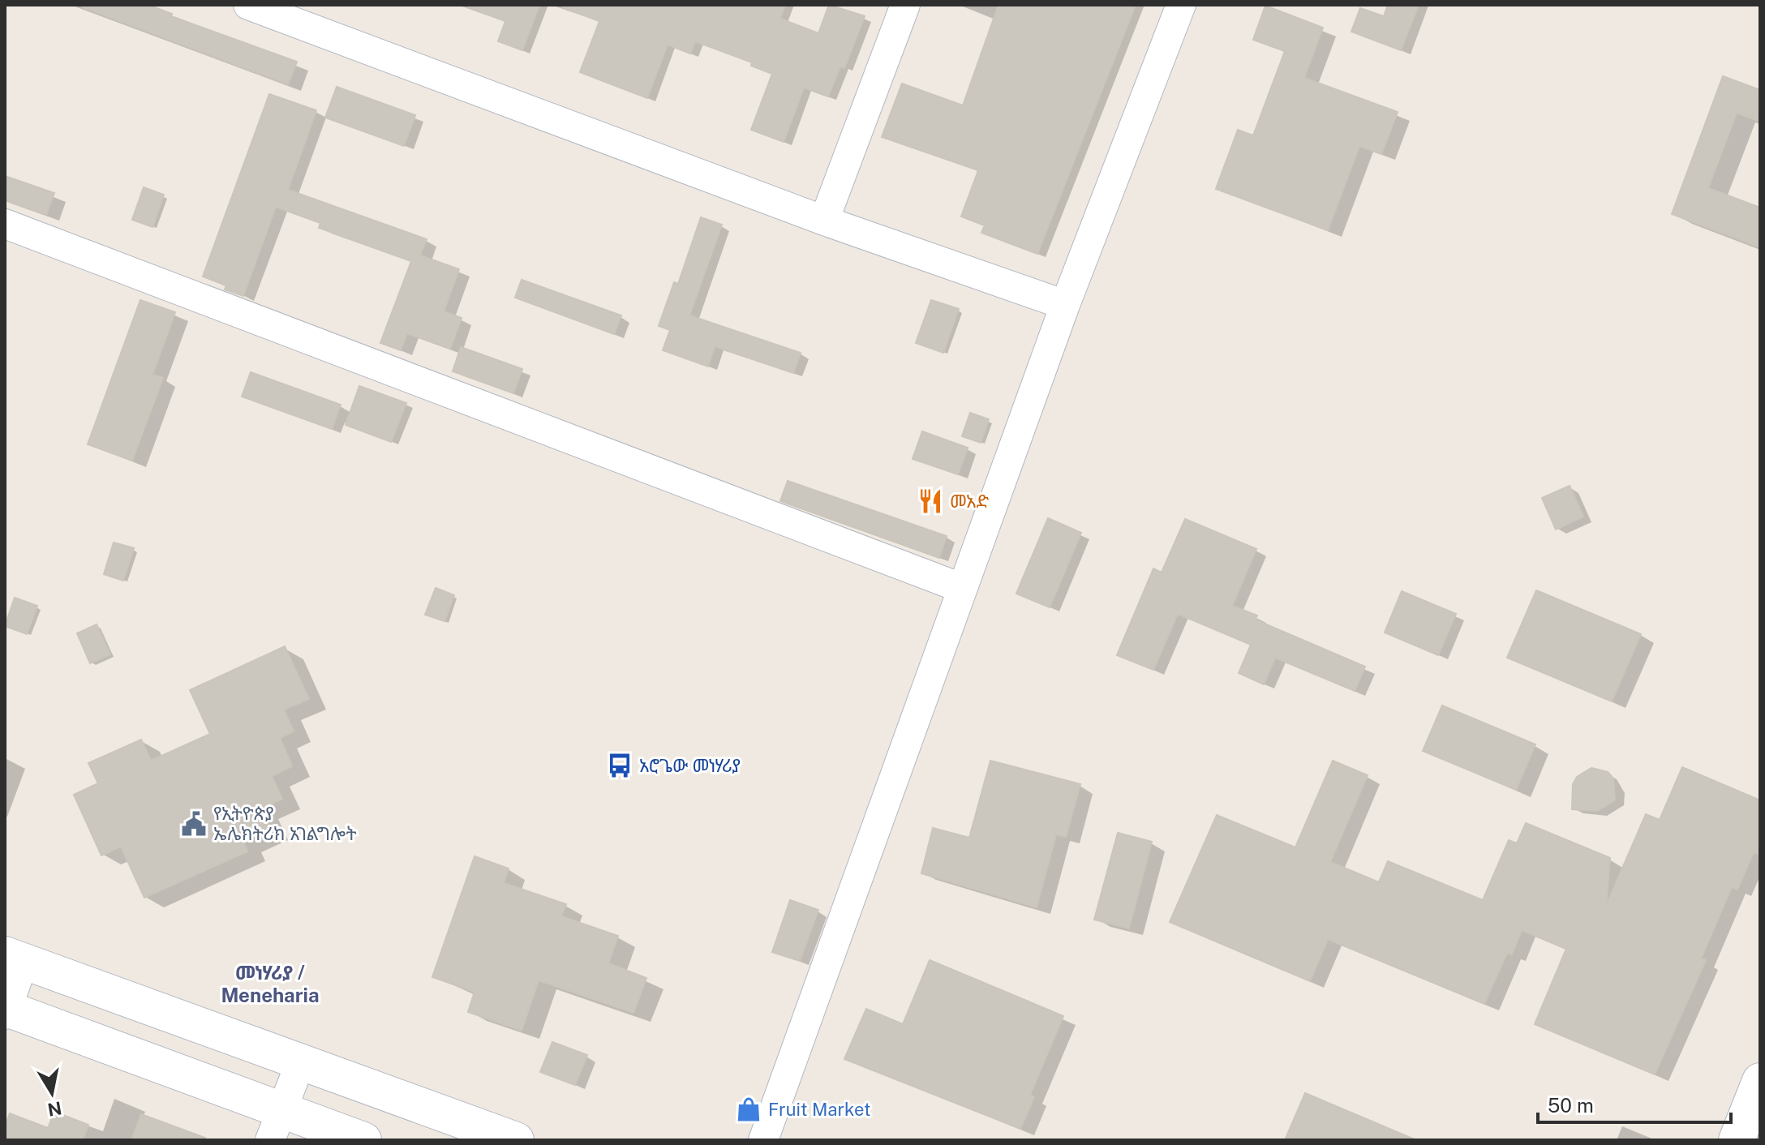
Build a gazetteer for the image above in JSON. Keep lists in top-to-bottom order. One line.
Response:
{"districts":["መነሃሪያ / Meneharia"],"places":{"restaurant":["መአድ"],"bus stop":["አሮጌው መነሃሪያ"],"public building":["የኢትዮጵያ ኤሌክትሪክ አገልግሎት"],"shop":["Fruit Market"]},"scale_bar":"50 m","north":"bottom"}
